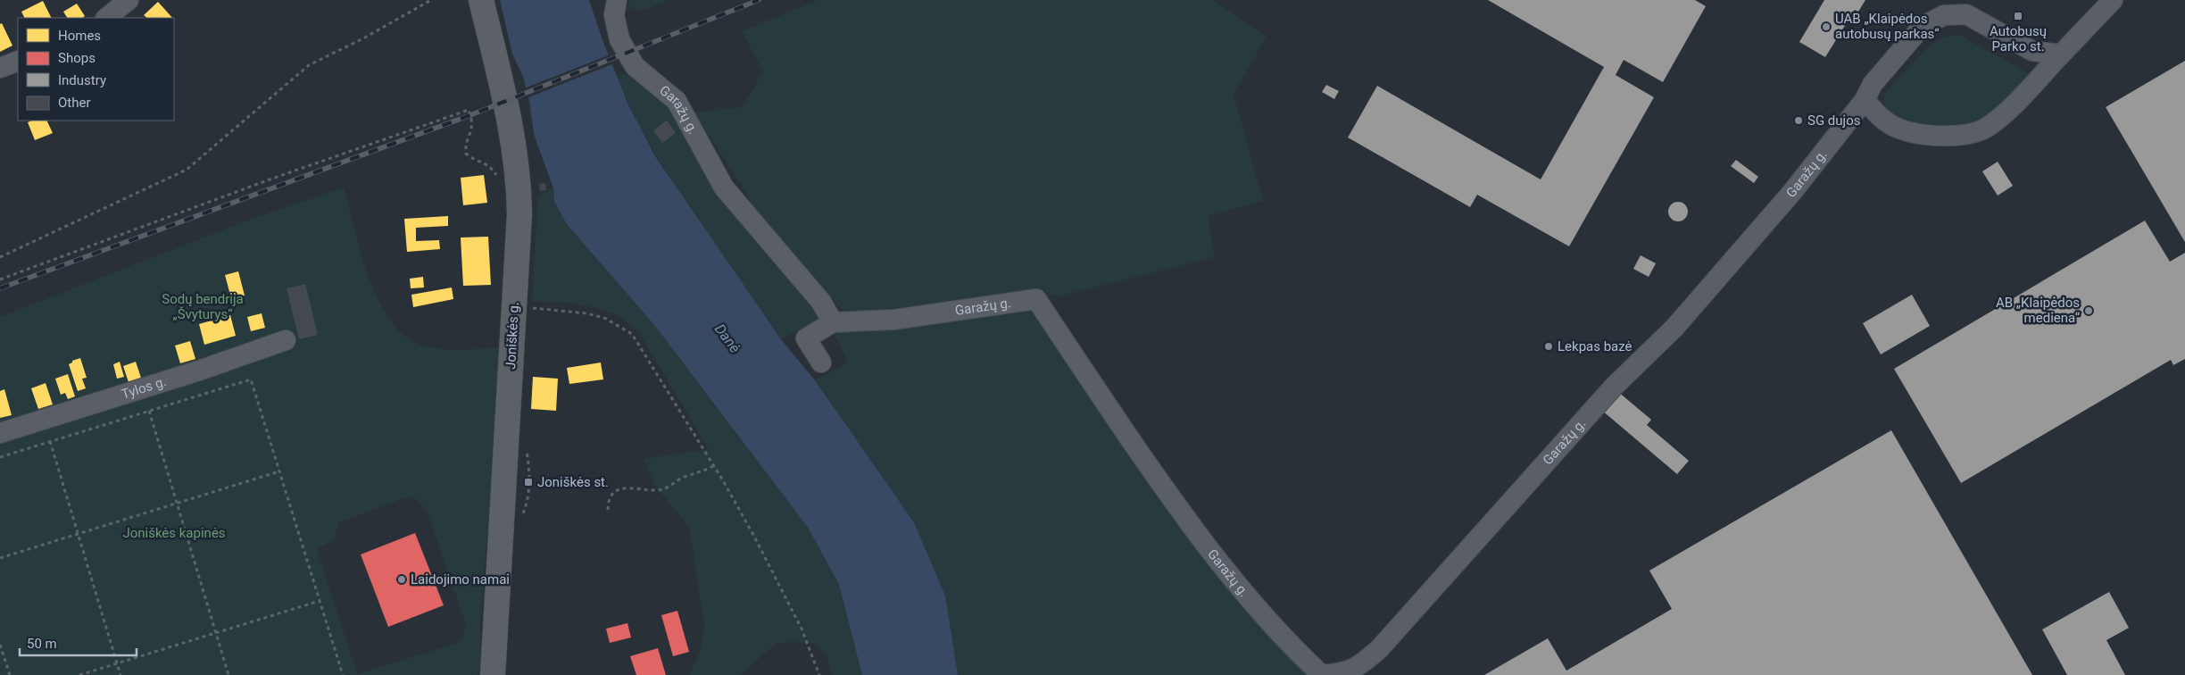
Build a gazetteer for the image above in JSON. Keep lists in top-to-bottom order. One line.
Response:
{"streets":{"main road":["Joniškės g."],"street":["Garažų g.","Tylos g."]},"water":["Danė"],"parks":["Sodų bendrija „Švyturys“","Joniškės kapinės"],"places":{"transit":["Autobusų Parko st.","Joniškės st."],"other":["UAB „Klaipėdos autobusų parkas“","SG dujos","AB „Klaipėdos mediena“","Lekpas bazė","Laidojimo namai"]},"legend":["Homes","Shops","Industry","Other"],"scale_bar":"50 m"}
